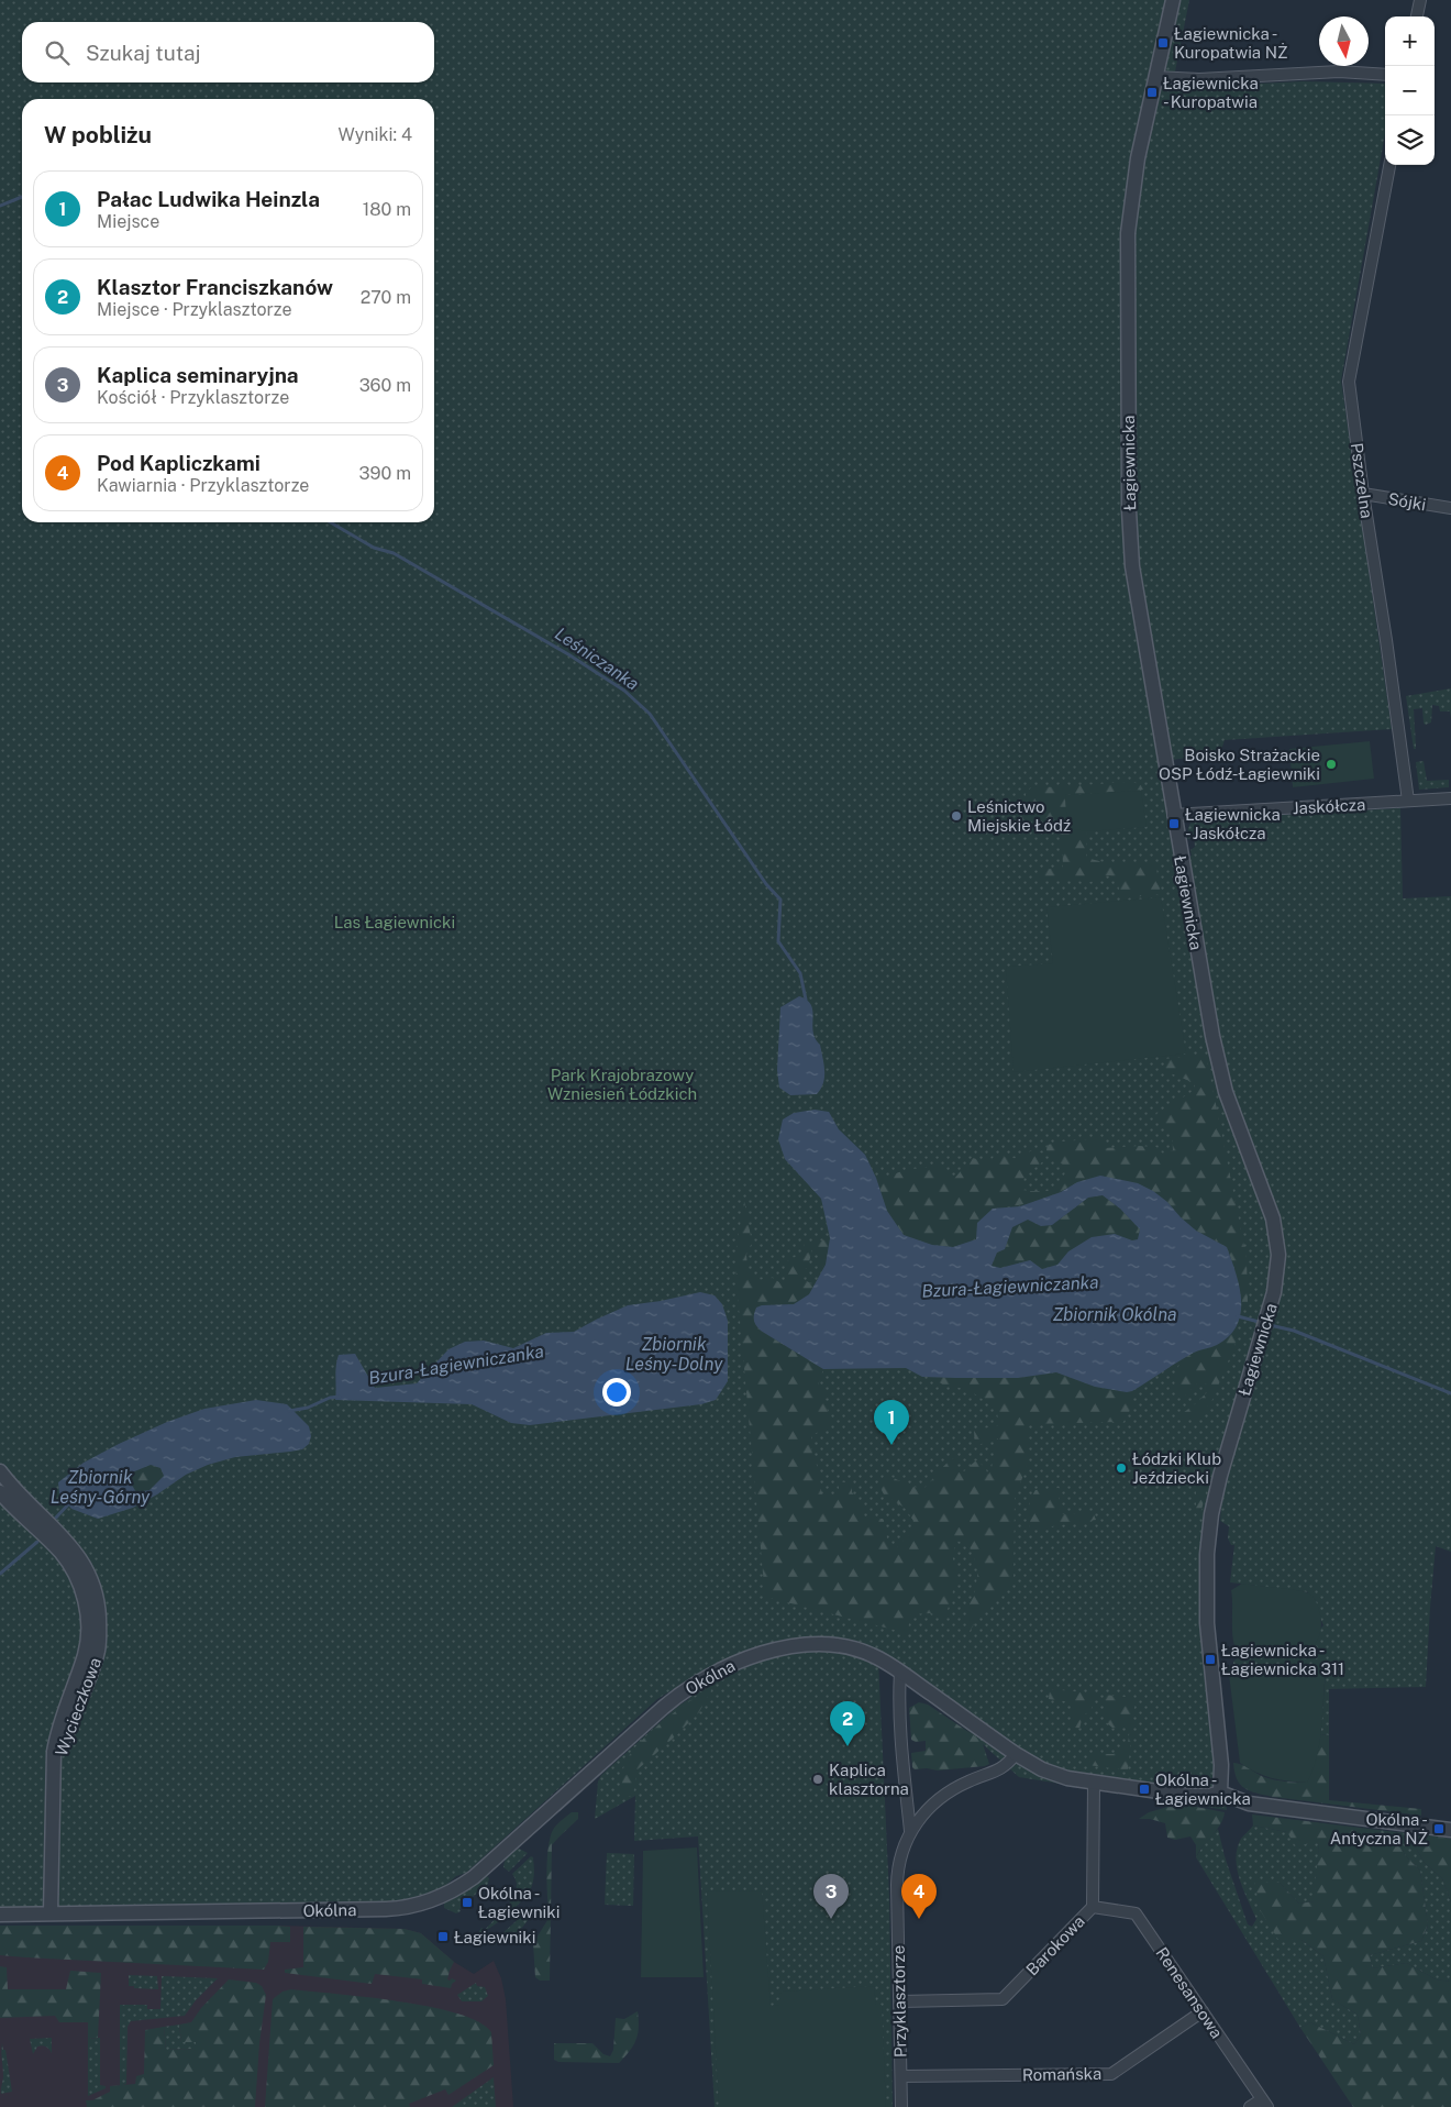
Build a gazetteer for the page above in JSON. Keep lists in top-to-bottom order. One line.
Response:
{"streets":{"street":["Łagiewnicka","Pszczelna","Sójki","Jaskółcza","Okólna","Wycieczkowa","Barokowa","Renesansowa","Przyklasztorze","Romańska"]},"crossings":[["Łagiewnicka","Jaskółcza"],["Łagiewnicka","Okólna"],["Pszczelna","Sójki"],["Pszczelna","Jaskółcza"],["Okólna","Wycieczkowa"],["Okólna","Barokowa"],["Okólna","Przyklasztorze"],["Barokowa","Renesansowa"],["Barokowa","Przyklasztorze"],["Renesansowa","Romańska"],["Przyklasztorze","Romańska"]],"water":["Leśniczanka","Bzura-Łagiewniczanka","Zbiornik Okólna","Zbiornik Leśny-Dolny","Zbiornik Leśny-Górny"],"parks":["Las Łagiewnicki","Park Krajobrazowy Wzniesień Łódzkich"],"places":{"transit":["Łagiewnicka - Kuropatwia NŻ","Łagiewnicka - Kuropatwia","Łagiewnicka - Jaskółcza","Łagiewnicka - Łagiewnicka 311","Okólna - Łagiewnicka","Okólna - Antyczna NŻ","Okólna - Łagiewniki","Łagiewniki"],"other":["Boisko Strażackie OSP Łódź-Łagiewniki","Leśnictwo Miejskie Łódź","Łódzki Klub Jeździecki","Kaplica klasztorna"]},"north":"bottom","page":{"map_buttons":["+","−"],"search":"Szukaj tutaj","heading":["W pobliżu","Wyniki: 4"],"list":[{"mark":"1","name":"Pałac Ludwika Heinzla","note":"Miejsce","value":"180 m"},{"mark":"2","name":"Klasztor Franciszkanów","note":"Miejsce · Przyklasztorze","value":"270 m"},{"mark":"3","name":"Kaplica seminaryjna","note":"Kościół · Przyklasztorze","value":"360 m"},{"mark":"4","name":"Pod Kapliczkami","note":"Kawiarnia · Przyklasztorze","value":"390 m"}],"pins":["1","2","3","4"]}}
